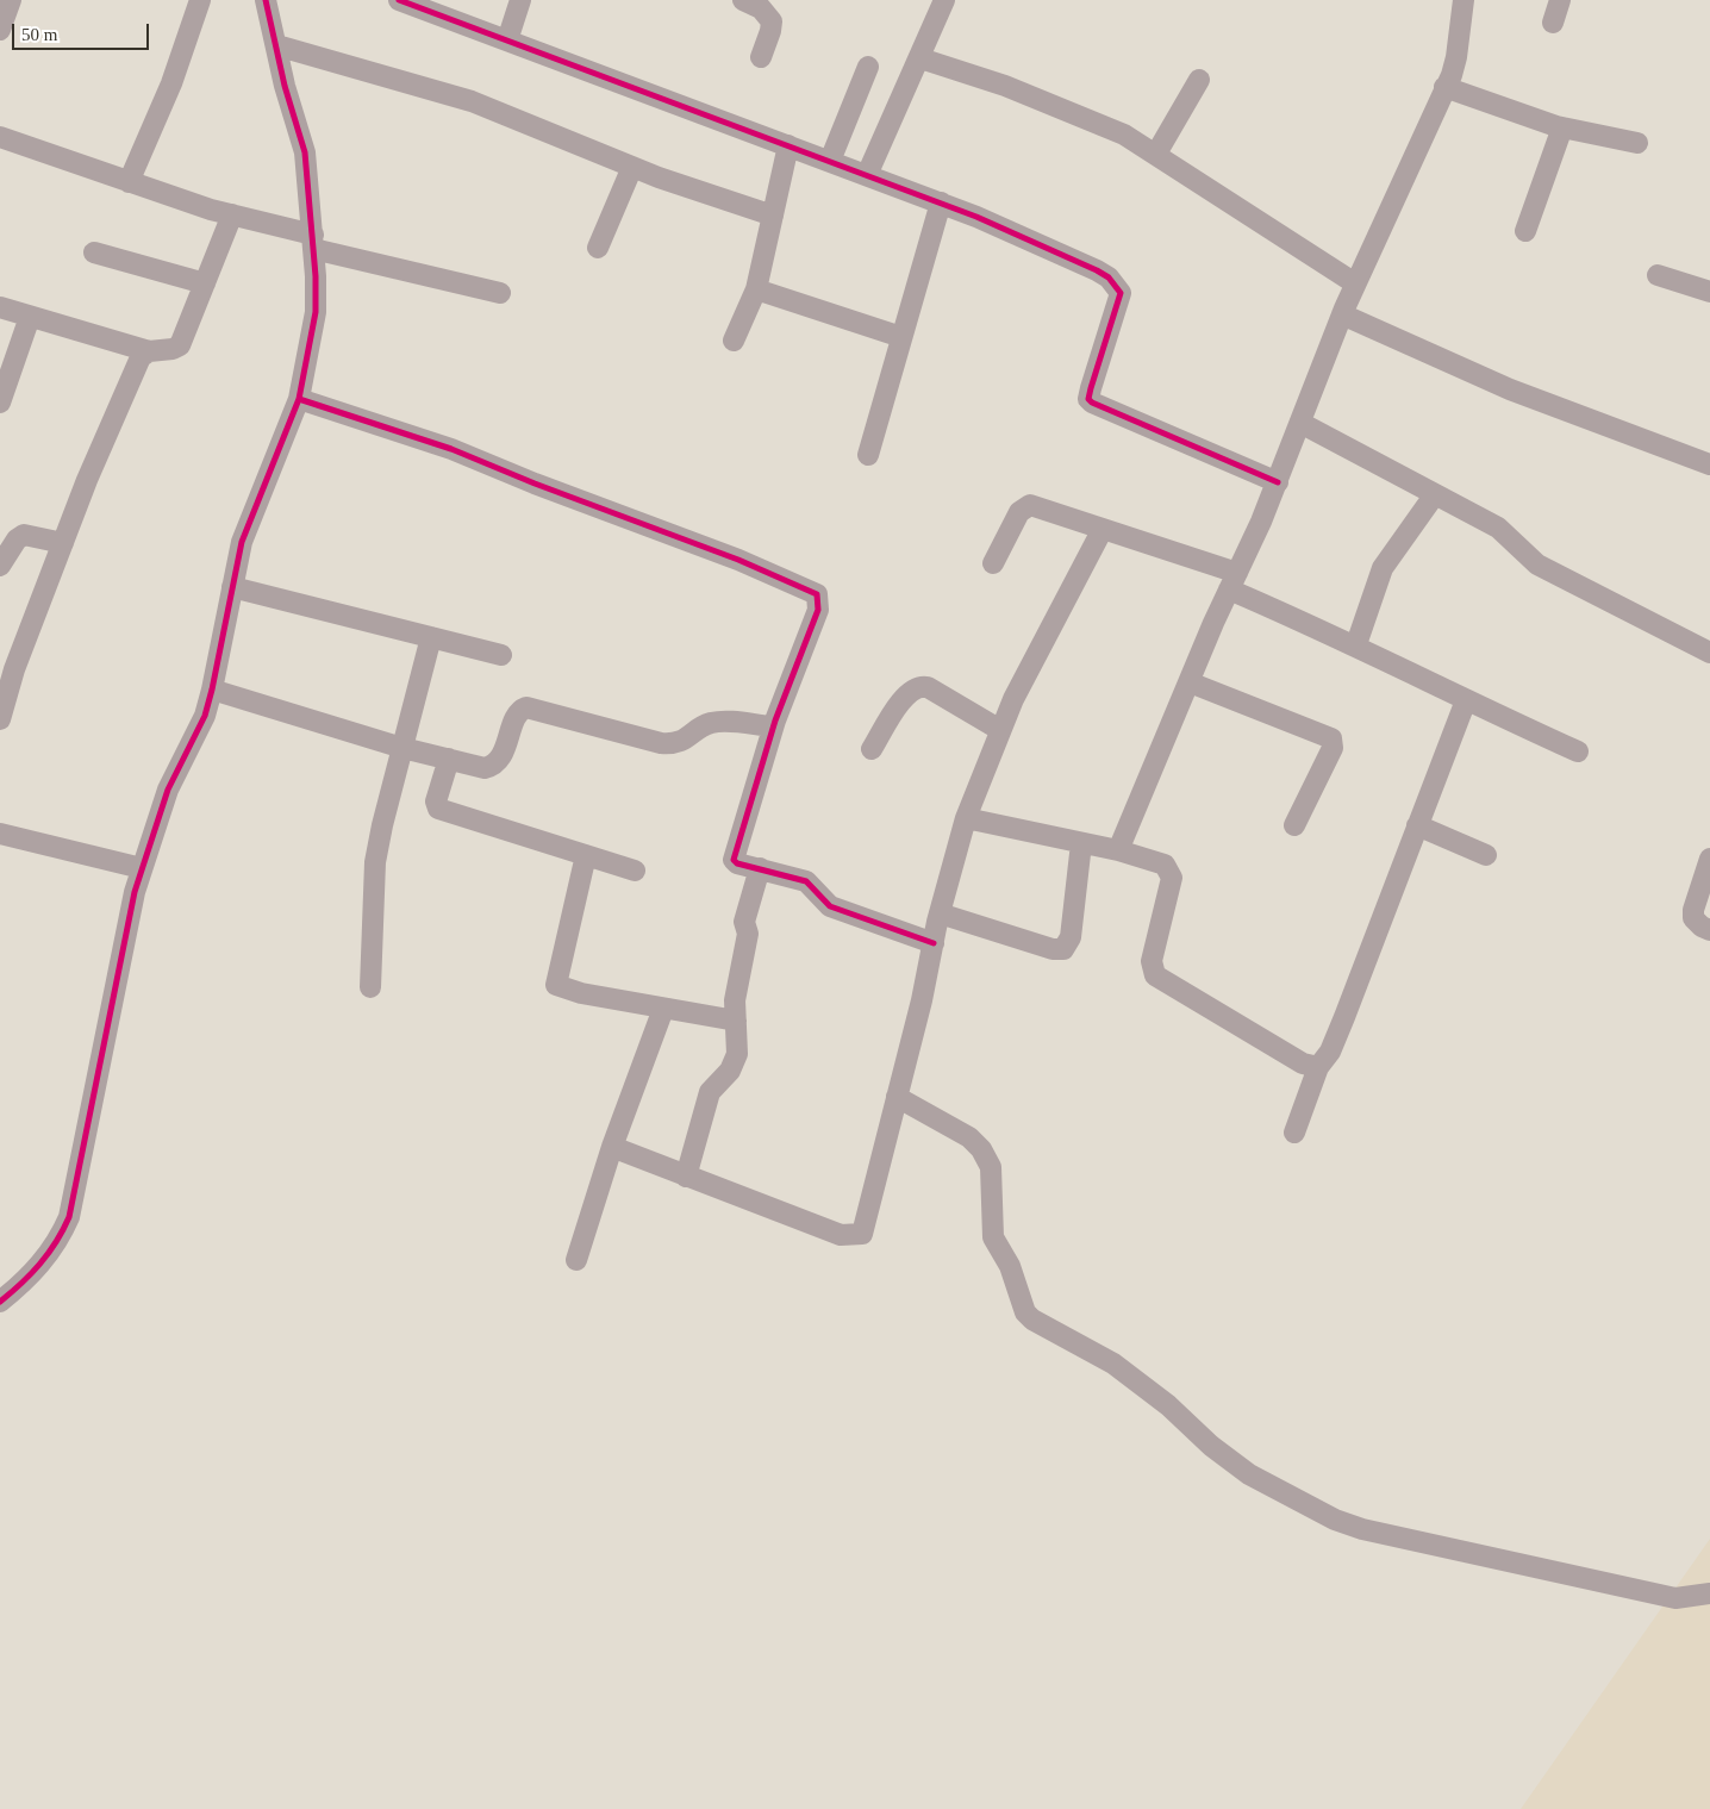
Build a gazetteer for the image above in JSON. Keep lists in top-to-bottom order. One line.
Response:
{"scale_bar":"50 m"}
